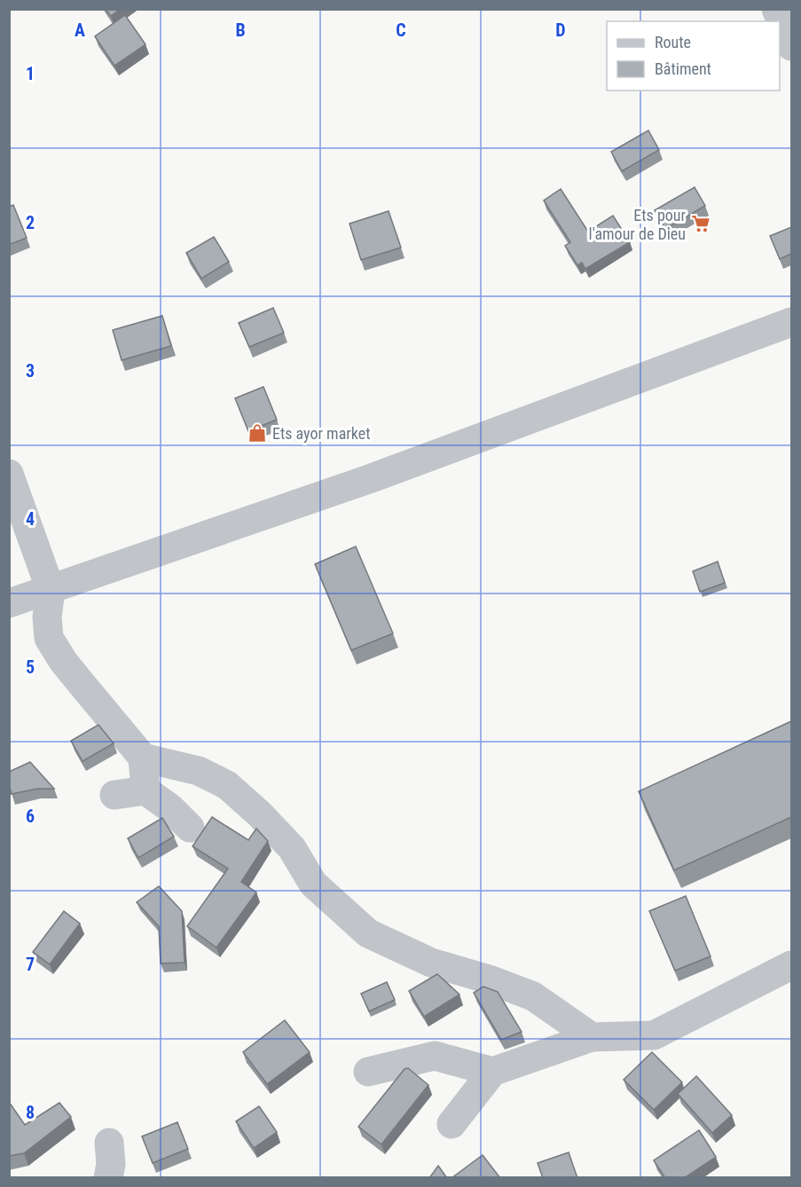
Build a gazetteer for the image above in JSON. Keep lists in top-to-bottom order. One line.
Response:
{"places":{"supermarket":["Ets pour l'amour de Dieu"],"shop":["Ets ayor market"]},"legend":["Route","Bâtiment"],"grid":{"columns":["A","B","C","D"],"rows":["1","2","3","4","5","6","7","8"]}}
